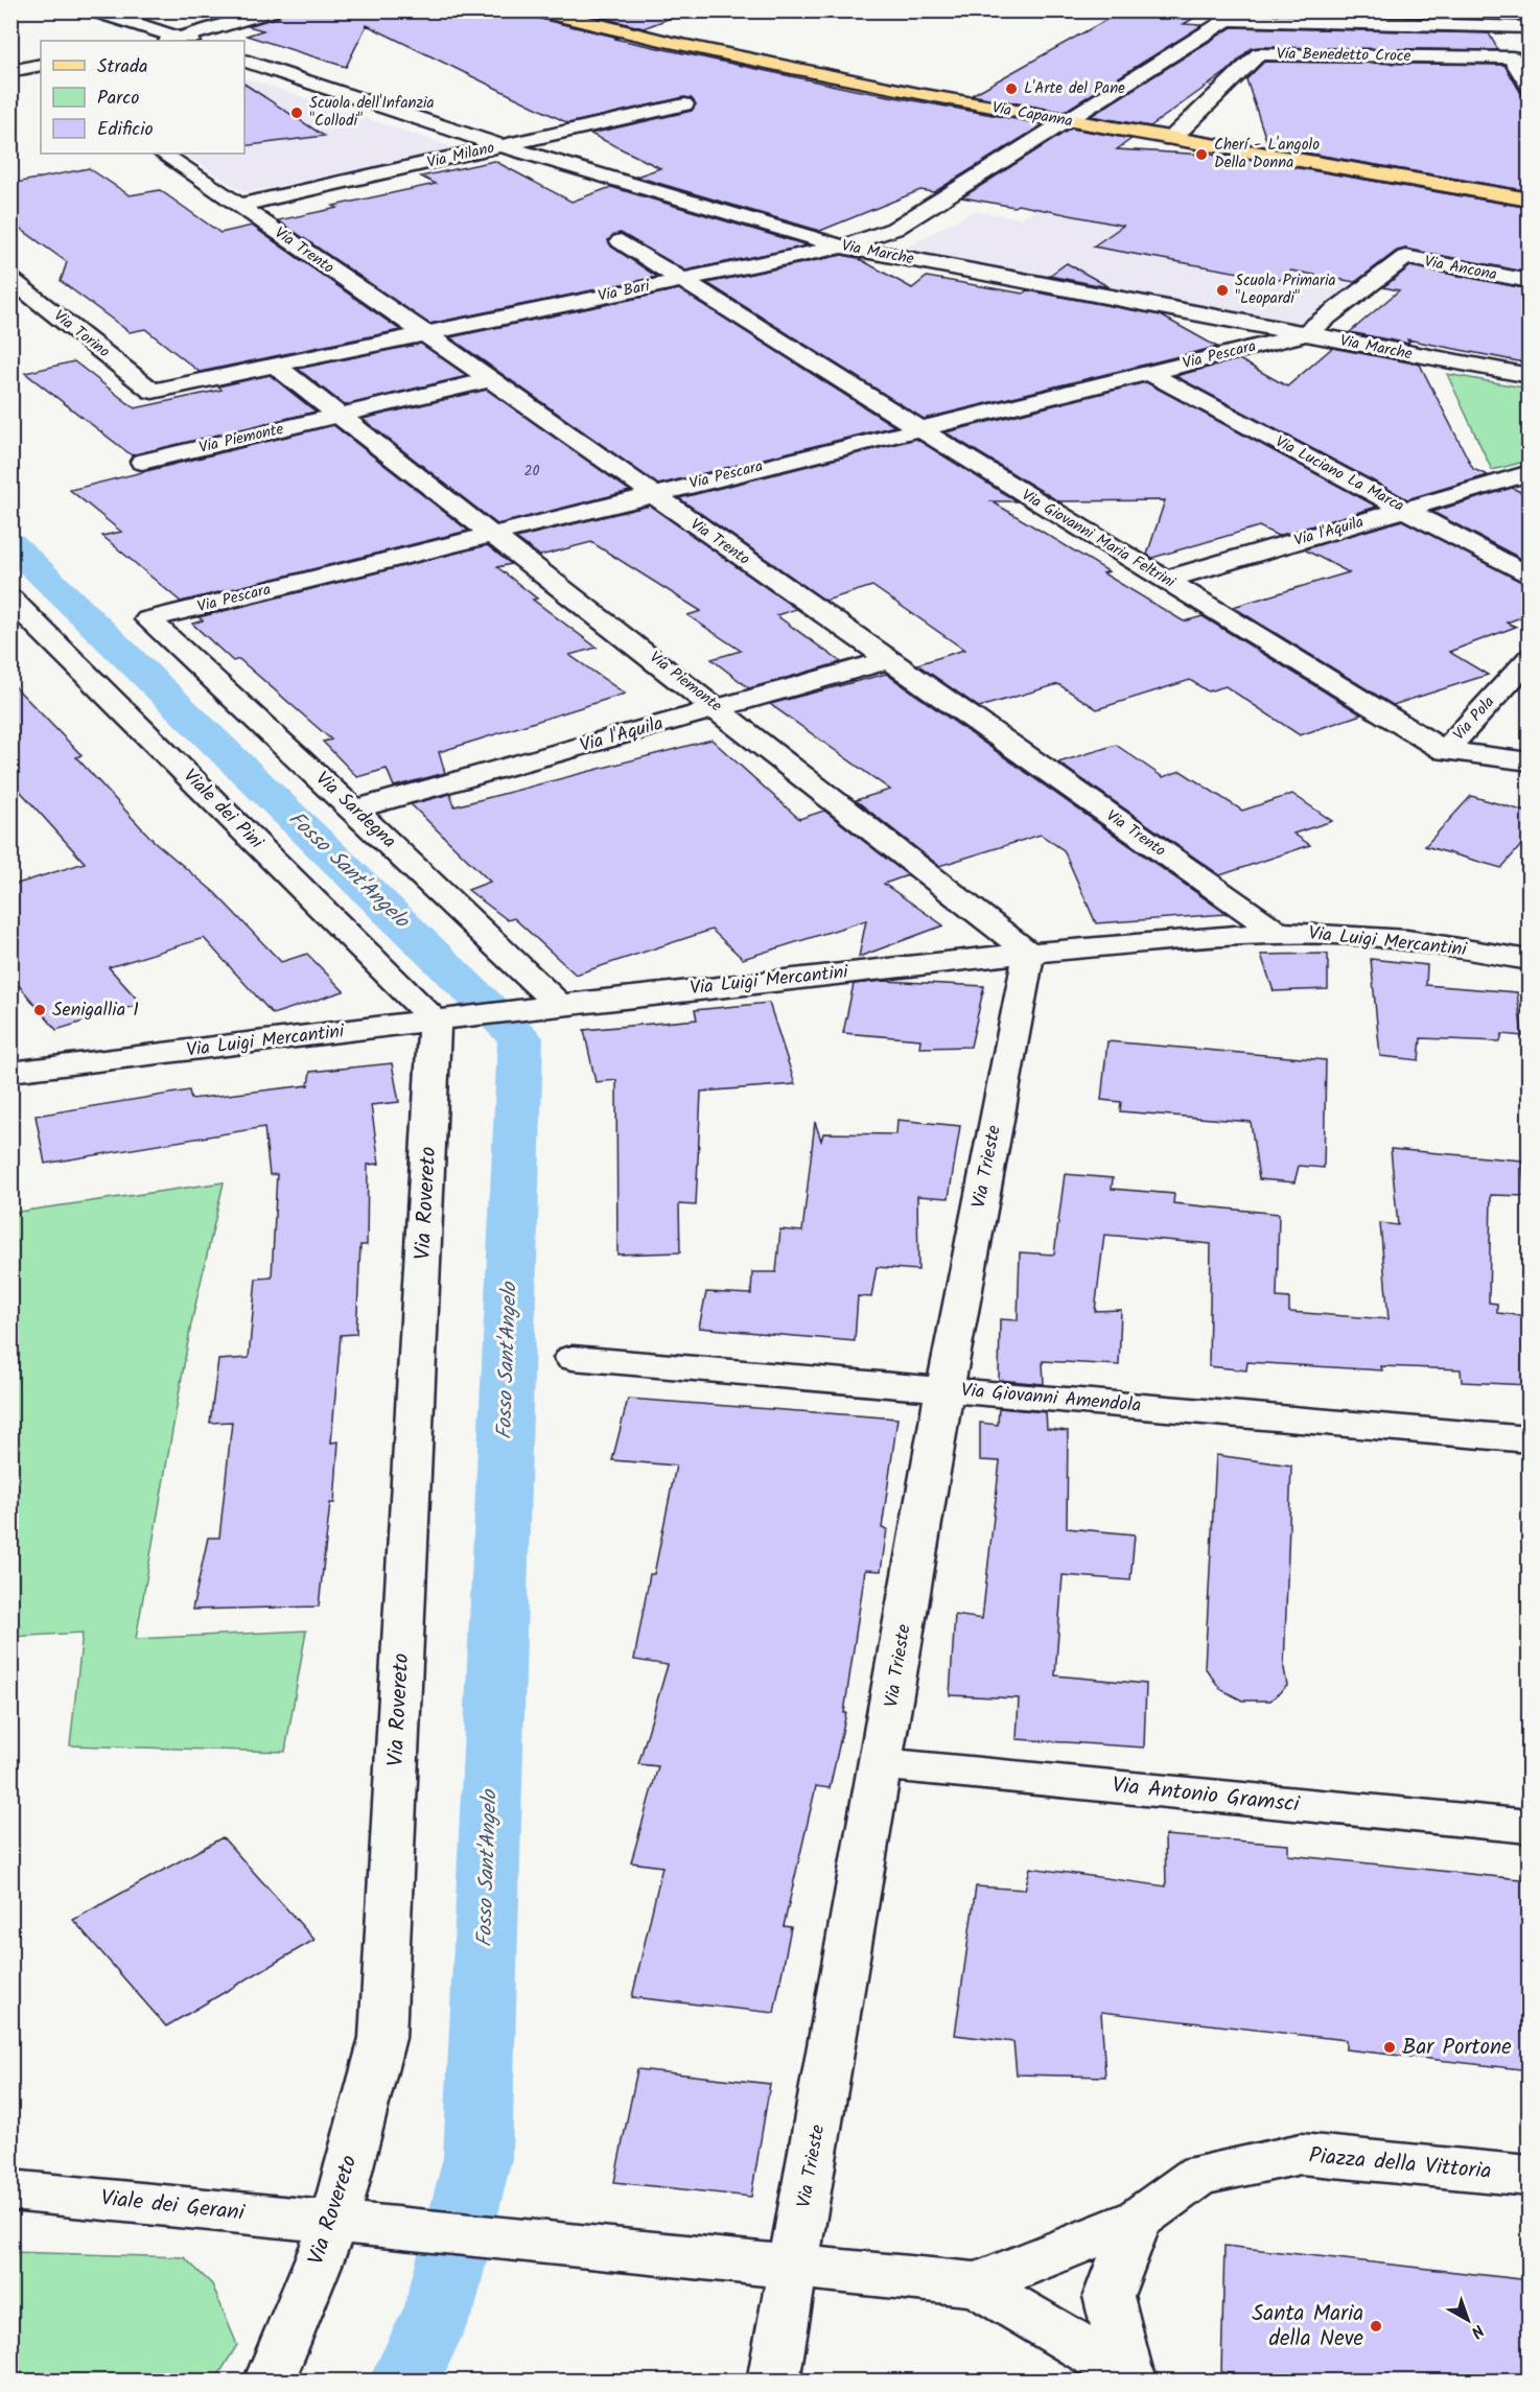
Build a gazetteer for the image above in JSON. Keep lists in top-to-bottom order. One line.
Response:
{"streets":{"main road":["Via Capanna"],"street":["Via Benedetto Croce","Via Milano","Via Trento","Via Marche","Via Ancona","Via Bari","Via Torino","Via Pescara","Via Piemonte","Via Luciano La Marca","Via l'Aquila","Via Giovanni Maria Feltrini","Via Pola","Viale dei Pini","Via Sardegna","Via Luigi Mercantini","Via Trieste","Via Rovereto","Via Giovanni Amendola","Via Antonio Gramsci","Piazza della Vittoria","Viale dei Gerani"]},"crossings":[["Via Benedetto Croce","Via Capanna"],["Via Capanna","Via Bari"],["Via Milano","Via Trento"],["Via Milano","Via Marche"],["Via Trento","Via Bari"],["Via Trento","Via Pescara"],["Via Trento","Via l'Aquila"],["Via Trento","Via Luigi Mercantini"],["Via Marche","Via Ancona"],["Via Marche","Via Bari"],["Via Marche","Via Pescara"],["Via Ancona","Via Pescara"],["Via Bari","Via Torino"],["Via Bari","Via Piemonte"],["Via Bari","Via Giovanni Maria Feltrini"],["Via Pescara","Via Piemonte"],["Via Pescara","Via Luciano La Marca"],["Via Pescara","Via Giovanni Maria Feltrini"],["Via Pescara","Via Sardegna"],["Via Piemonte","Via l'Aquila"],["Via Piemonte","Via Luigi Mercantini"],["Via Piemonte","Via Trieste"],["Via Luciano La Marca","Via l'Aquila"],["Via l'Aquila","Via Giovanni Maria Feltrini"],["Via l'Aquila","Via Sardegna"],["Via Giovanni Maria Feltrini","Via Pola"],["Viale dei Pini","Via Luigi Mercantini"],["Viale dei Pini","Via Rovereto"],["Via Sardegna","Via Luigi Mercantini"],["Via Luigi Mercantini","Via Trieste"],["Via Luigi Mercantini","Via Rovereto"],["Via Trieste","Via Giovanni Amendola"],["Via Trieste","Via Antonio Gramsci"],["Via Trieste","Piazza della Vittoria"],["Via Rovereto","Viale dei Gerani"],["Piazza della Vittoria","Viale dei Gerani"]],"water":["Fosso Sant'Angelo"],"places":["L'Arte del Pane","Scuola dell'Infanzia \"Collodi\"","Cherí - L'angolo Della Donna","Scuola Primaria \"Leopardi\"","Senigallia 1","Bar Portone","Santa Maria della Neve"],"house_numbers":["20"],"legend":["Strada","Parco","Edificio"],"north":"bottom right"}
